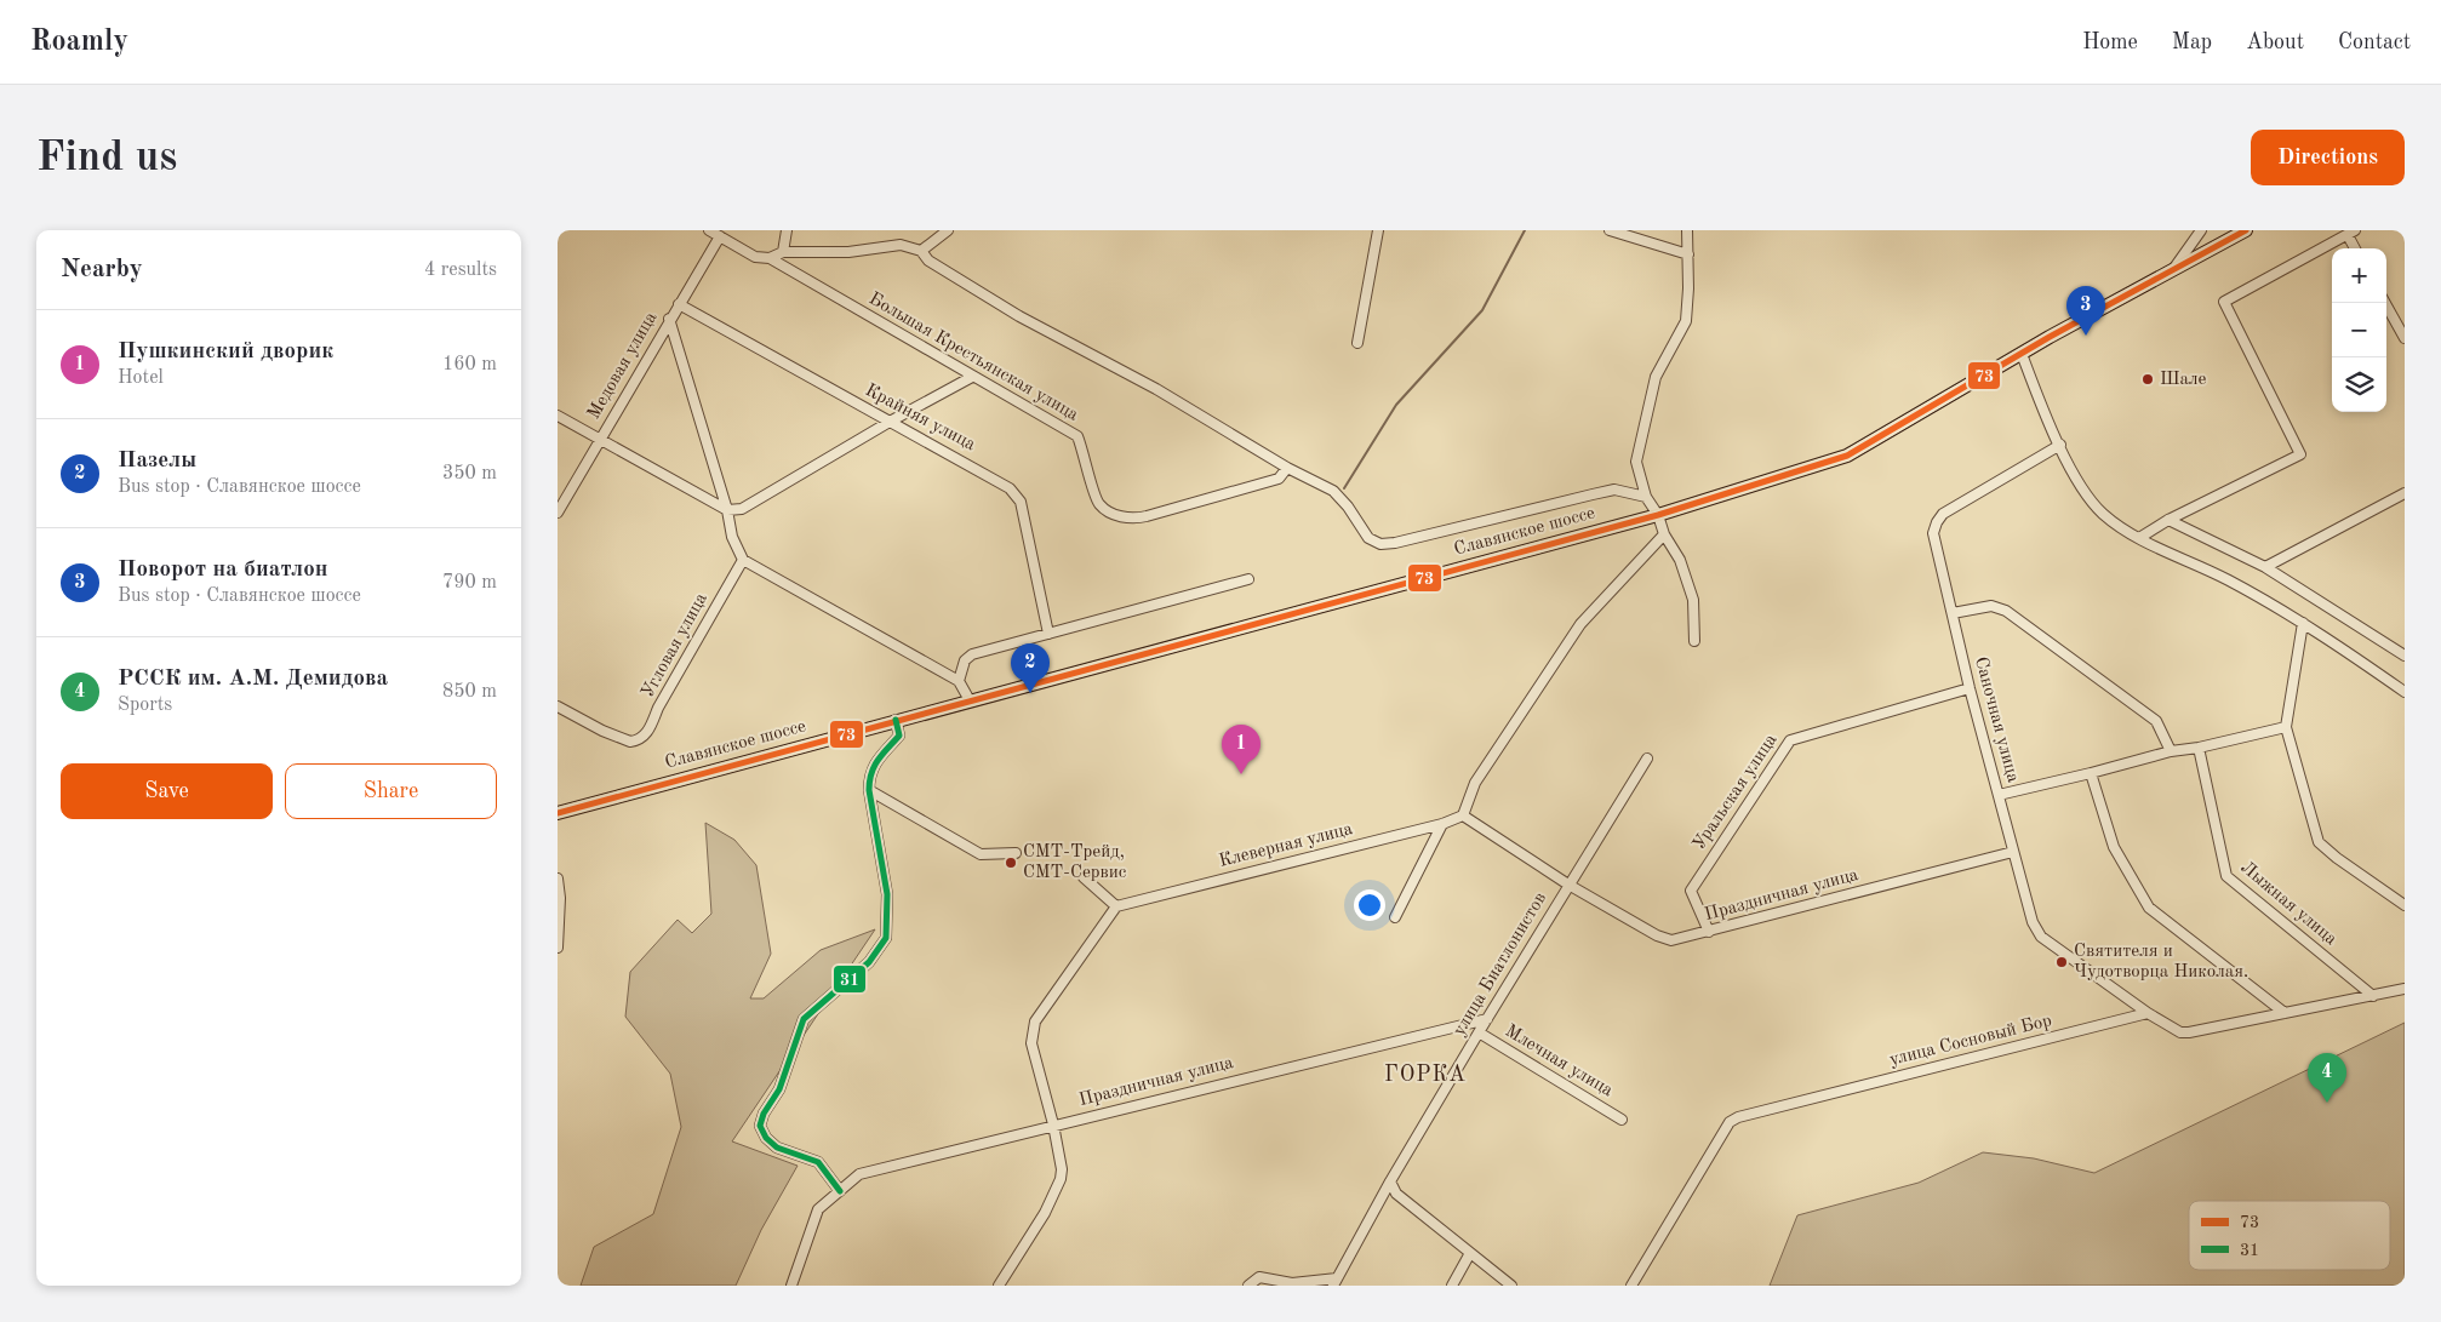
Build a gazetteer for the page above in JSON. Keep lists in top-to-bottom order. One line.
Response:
{"streets":{"main road":["Славянское шоссе"],"street":["Большая Крестьянская улица","Медовая улица","Крайняя улица","Угловая улица","Саночная улица","Уральская улица","Клеверная улица","Праздничная улица","Лыжная улица","улица Биатлонистов","улица Сосновый Бор","Млечная улица"]},"crossings":[["Большая Крестьянская улица","Медовая улица"],["Медовая улица","Крайняя улица"],["Саночная улица","Уральская улица"],["Саночная улица","Праздничная улица"],["Саночная улица","улица Сосновый Бор"],["Уральская улица","Праздничная улица"],["Клеверная улица","Праздничная улица"],["Праздничная улица","улица Биатлонистов"],["улица Биатлонистов","Млечная улица"]],"districts":["ГОРКА"],"places":["Шале","СМТ-Трейд, СМТ-Сервис","Святителя и Чудотворца Николая."],"lines":["transit line 73","transit line 31"],"legend":["73","31"],"page":{"header":"Roamly","nav":["Home","Map","About","Contact"],"buttons":["Directions",["Save","Share"]],"title":"Find us","heading":["Nearby","4 results"],"map_buttons":["+","−"],"pins":["3","2","1","4"],"list":[{"mark":"1","name":"Пушкинский дворик","note":"Hotel","value":"160 m"},{"mark":"2","name":"Пазелы","note":"Bus stop · Славянское шоссе","value":"350 m"},{"mark":"3","name":"Поворот на биатлон","note":"Bus stop · Славянское шоссе","value":"790 m"},{"mark":"4","name":"РССК им. А.М. Демидова","note":"Sports","value":"850 m"}]}}
